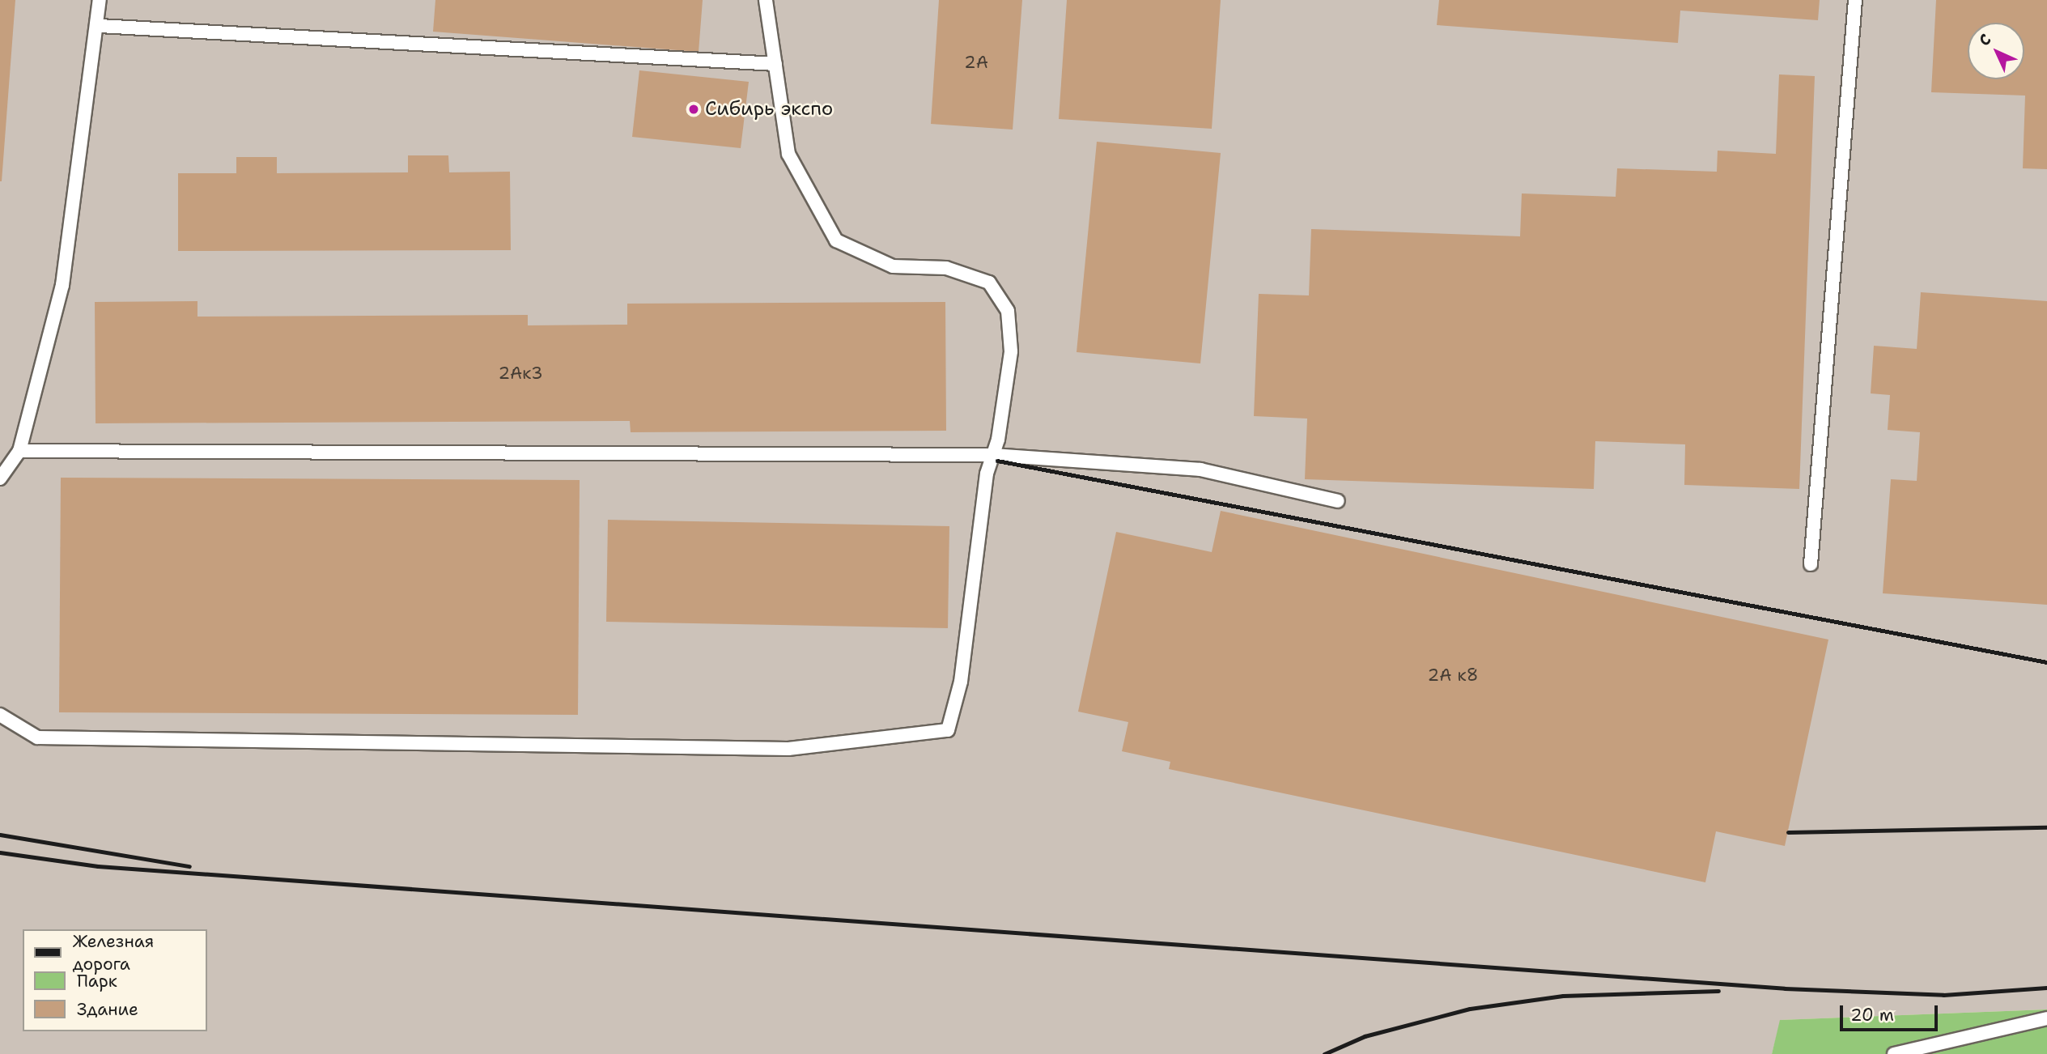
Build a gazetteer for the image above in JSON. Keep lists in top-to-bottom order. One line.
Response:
{"places":["Сибирь экспо"],"house_numbers":["2А","2Ак3","2А к8"],"legend":["Железная дорога","Парк","Здание"],"scale_bar":"20 m","north":"top left"}
